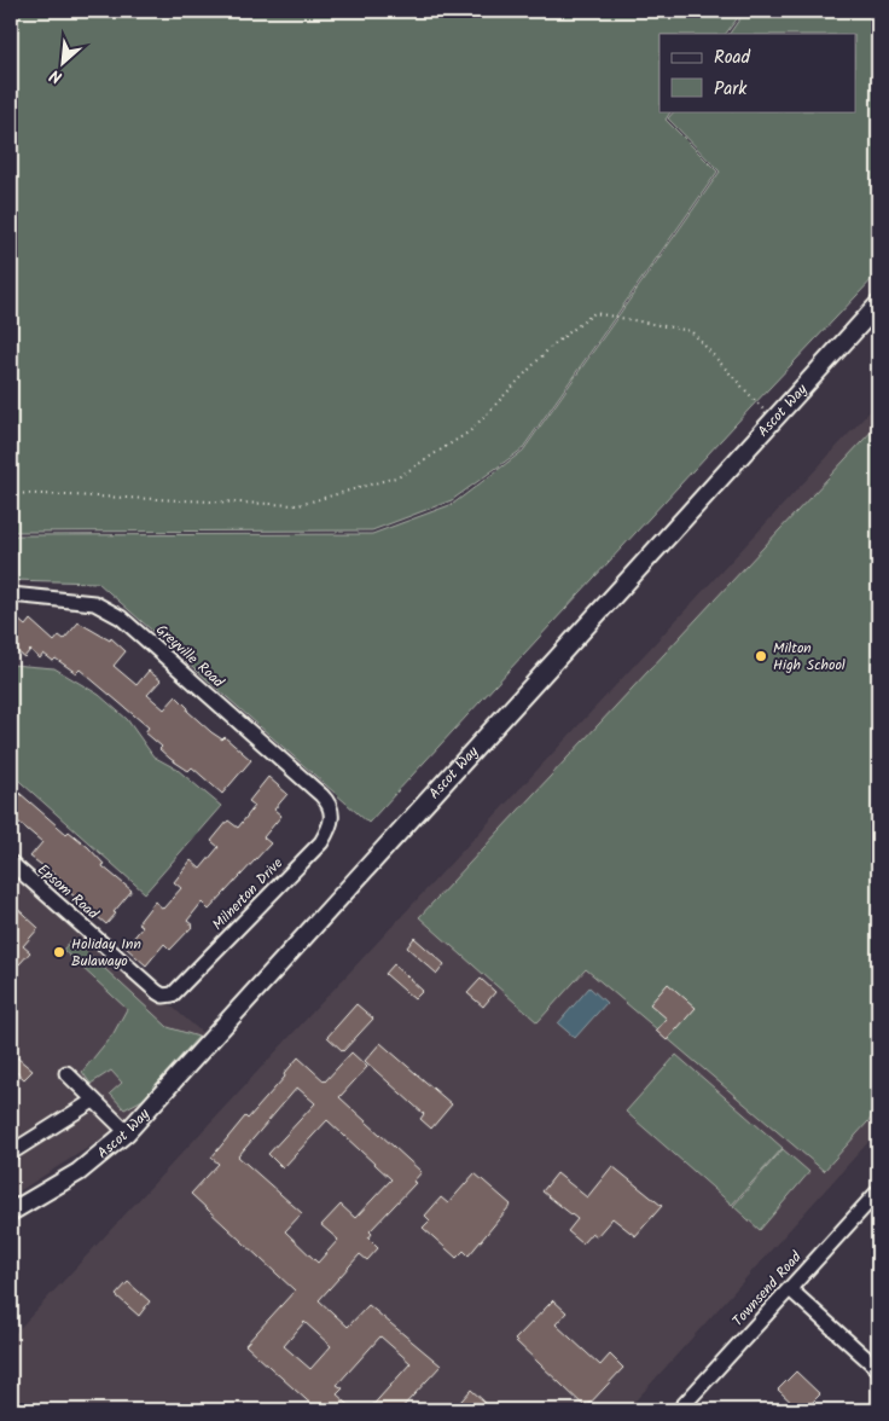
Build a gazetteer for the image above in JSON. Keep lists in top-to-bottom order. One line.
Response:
{"streets":{"main road":["Ascot Way"],"street":["Greyville Road","Epsom Road","Milnerton Drive","Townsend Road"]},"crossings":[["Greyville Road","Milnerton Drive"],["Epsom Road","Milnerton Drive"]],"places":["Milton High School","Holiday Inn Bulawayo"],"legend":["Road","Park"],"north":"bottom left"}
